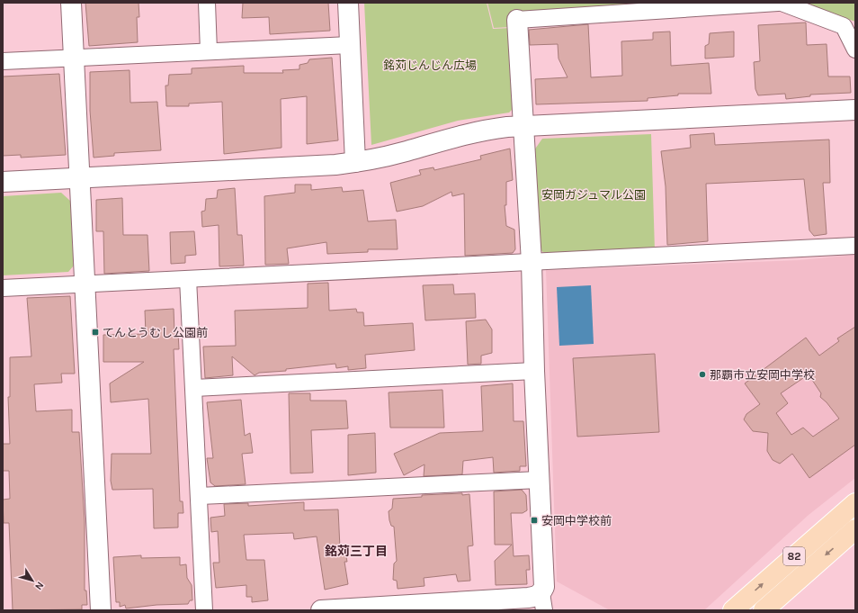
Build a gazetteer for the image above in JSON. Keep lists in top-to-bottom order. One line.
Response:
{"streets":{"main road":["82"]},"districts":["銘苅三丁目"],"parks":["銘苅じんじん広場","安岡ガジュマル公園"],"places":{"transit":["てんとうむし公園前","安岡中学校前"],"other":["那覇市立安岡中学校"]},"north":"bottom right"}
